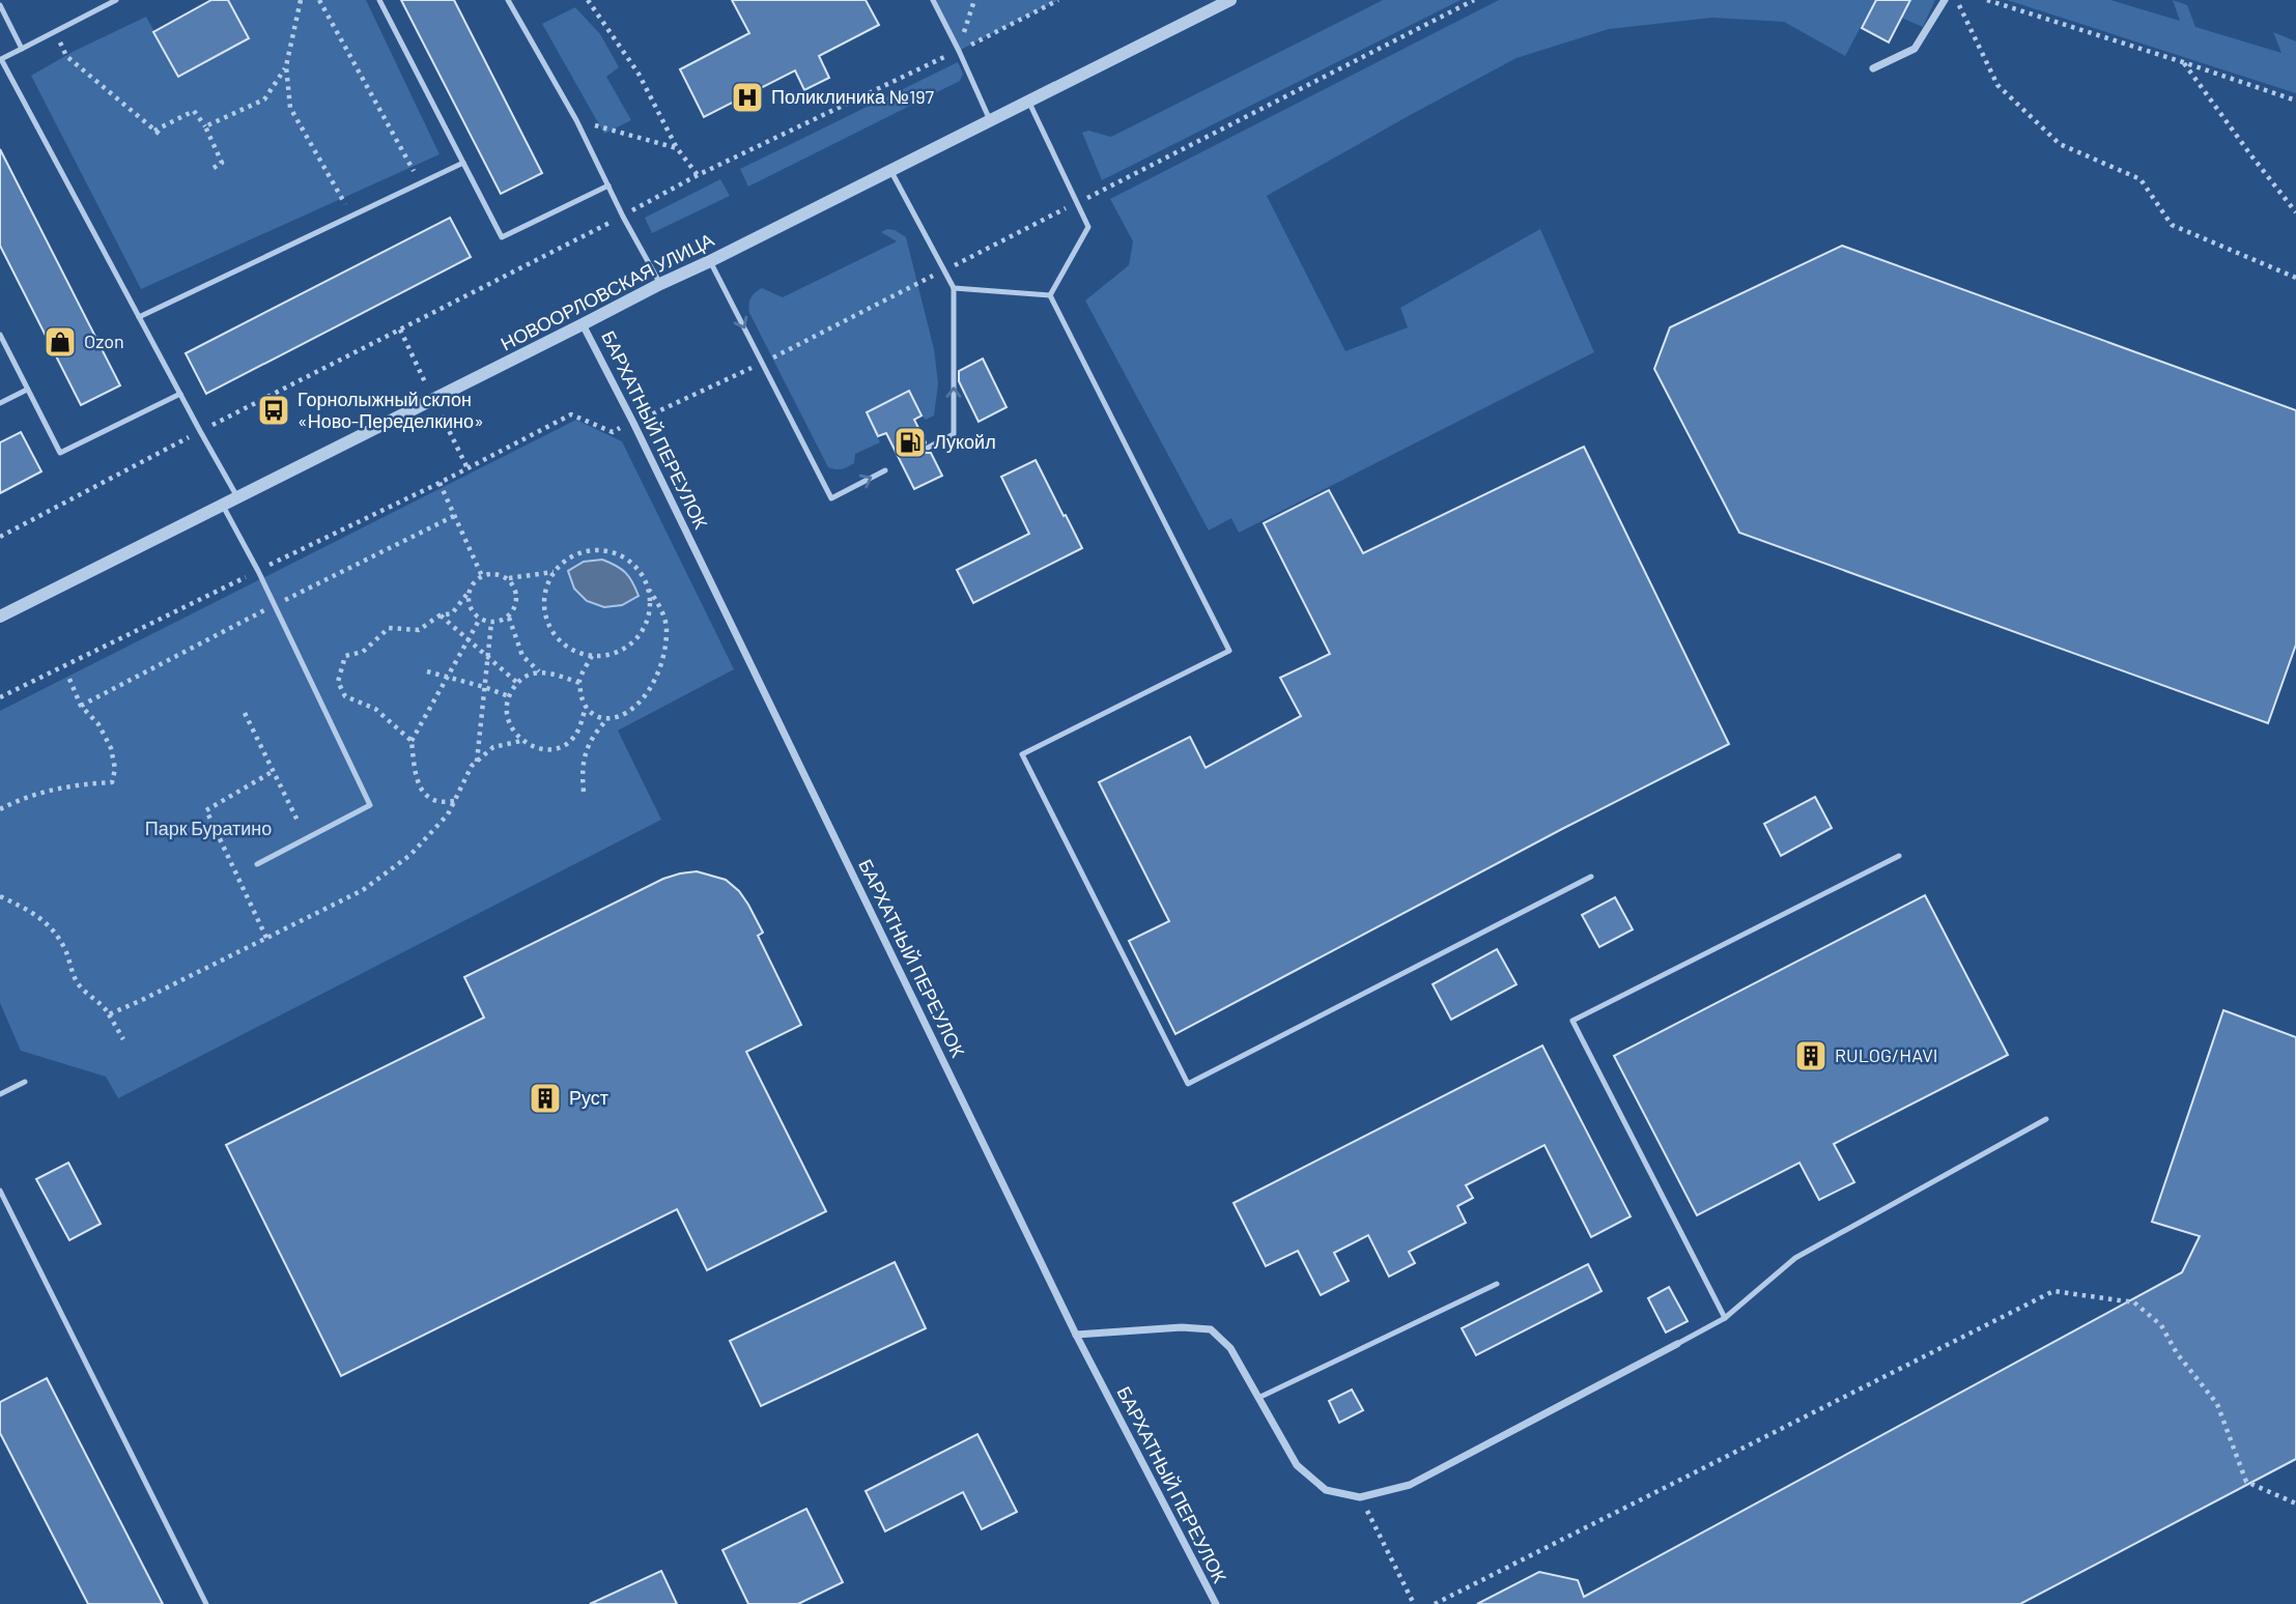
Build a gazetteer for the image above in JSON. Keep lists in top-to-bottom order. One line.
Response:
{"streets":{"street":["НОВООРЛОВСКАЯ УЛИЦА","БАРХАТНЫЙ ПЕРЕУЛОК"]},"crossings":[["НОВООРЛОВСКАЯ УЛИЦА","БАРХАТНЫЙ ПЕРЕУЛОК"]],"parks":["Парк Буратино"],"places":{"hospital":["Поликлиника №197"],"shop":["Ozon"],"bus stop":["Горнолыжный склон «Ново-Переделкино»"],"fuel station":["Лукойл"],"building":["RULOG/HAVI","Руст"]}}
